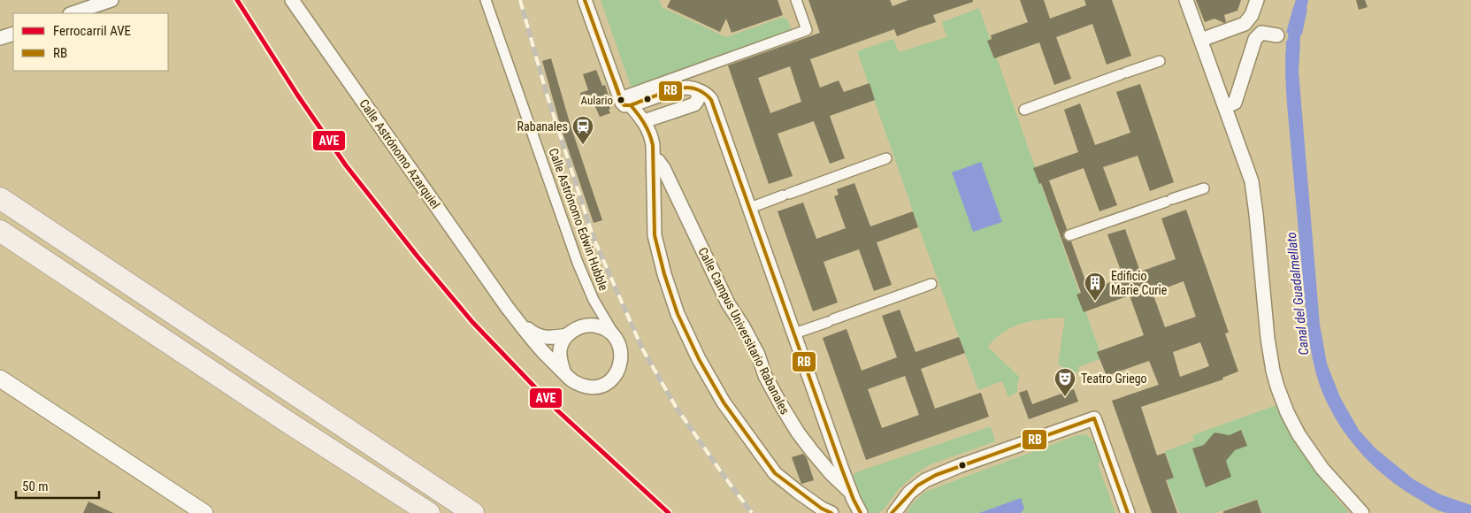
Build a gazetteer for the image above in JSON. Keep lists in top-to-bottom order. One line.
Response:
{"streets":{"street":["Calle Astrónomo Azarquiel","Calle Astrónomo Edwin Hubble","Calle Campus Universitario Rabanales"]},"water":["Canal del Guadalmellato"],"places":{"other":["Aulario"],"station":["Rabanales"],"building":["Edificio Marie Curie"],"theatre":["Teatro Griego"]},"lines":["rail line AVE","transit line RB"],"legend":["Ferrocarril AVE","RB"],"scale_bar":"50 m"}
